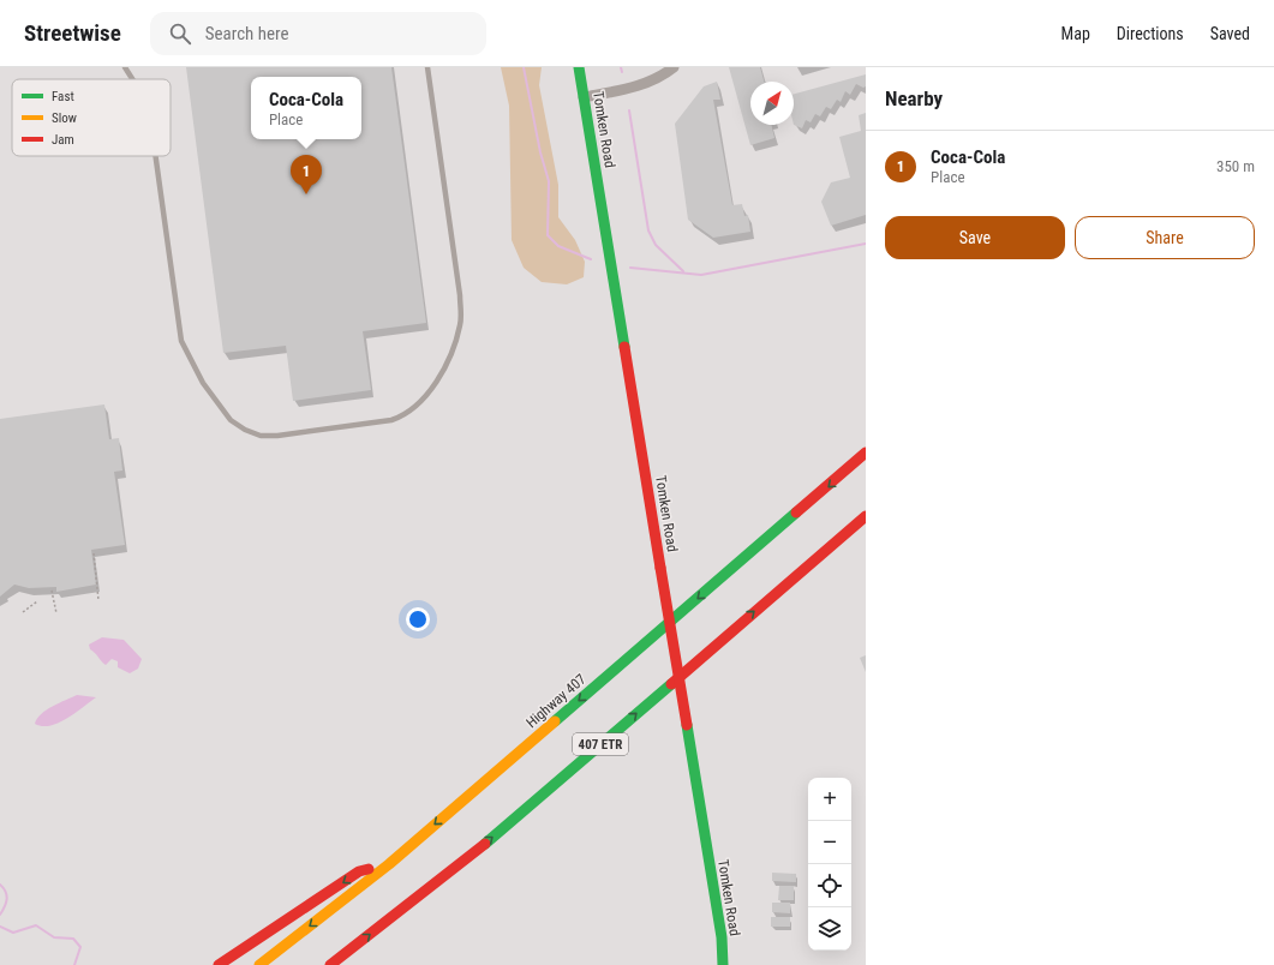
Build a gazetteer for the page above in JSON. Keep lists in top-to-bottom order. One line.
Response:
{"streets":{"main road":["Tomken Road","Highway 407","407 ETR"]},"legend":["Fast","Slow","Jam"],"north":"top right","page":{"header":"Streetwise","search":"Search here","nav":["Map","Directions","Saved"],"heading":"Nearby","popup":["Coca-Cola","Place"],"list":[{"mark":"1","name":"Coca-Cola","note":"Place","value":"350 m"}],"pins":"1","buttons":["Save","Share"],"map_buttons":["+","−"]}}
